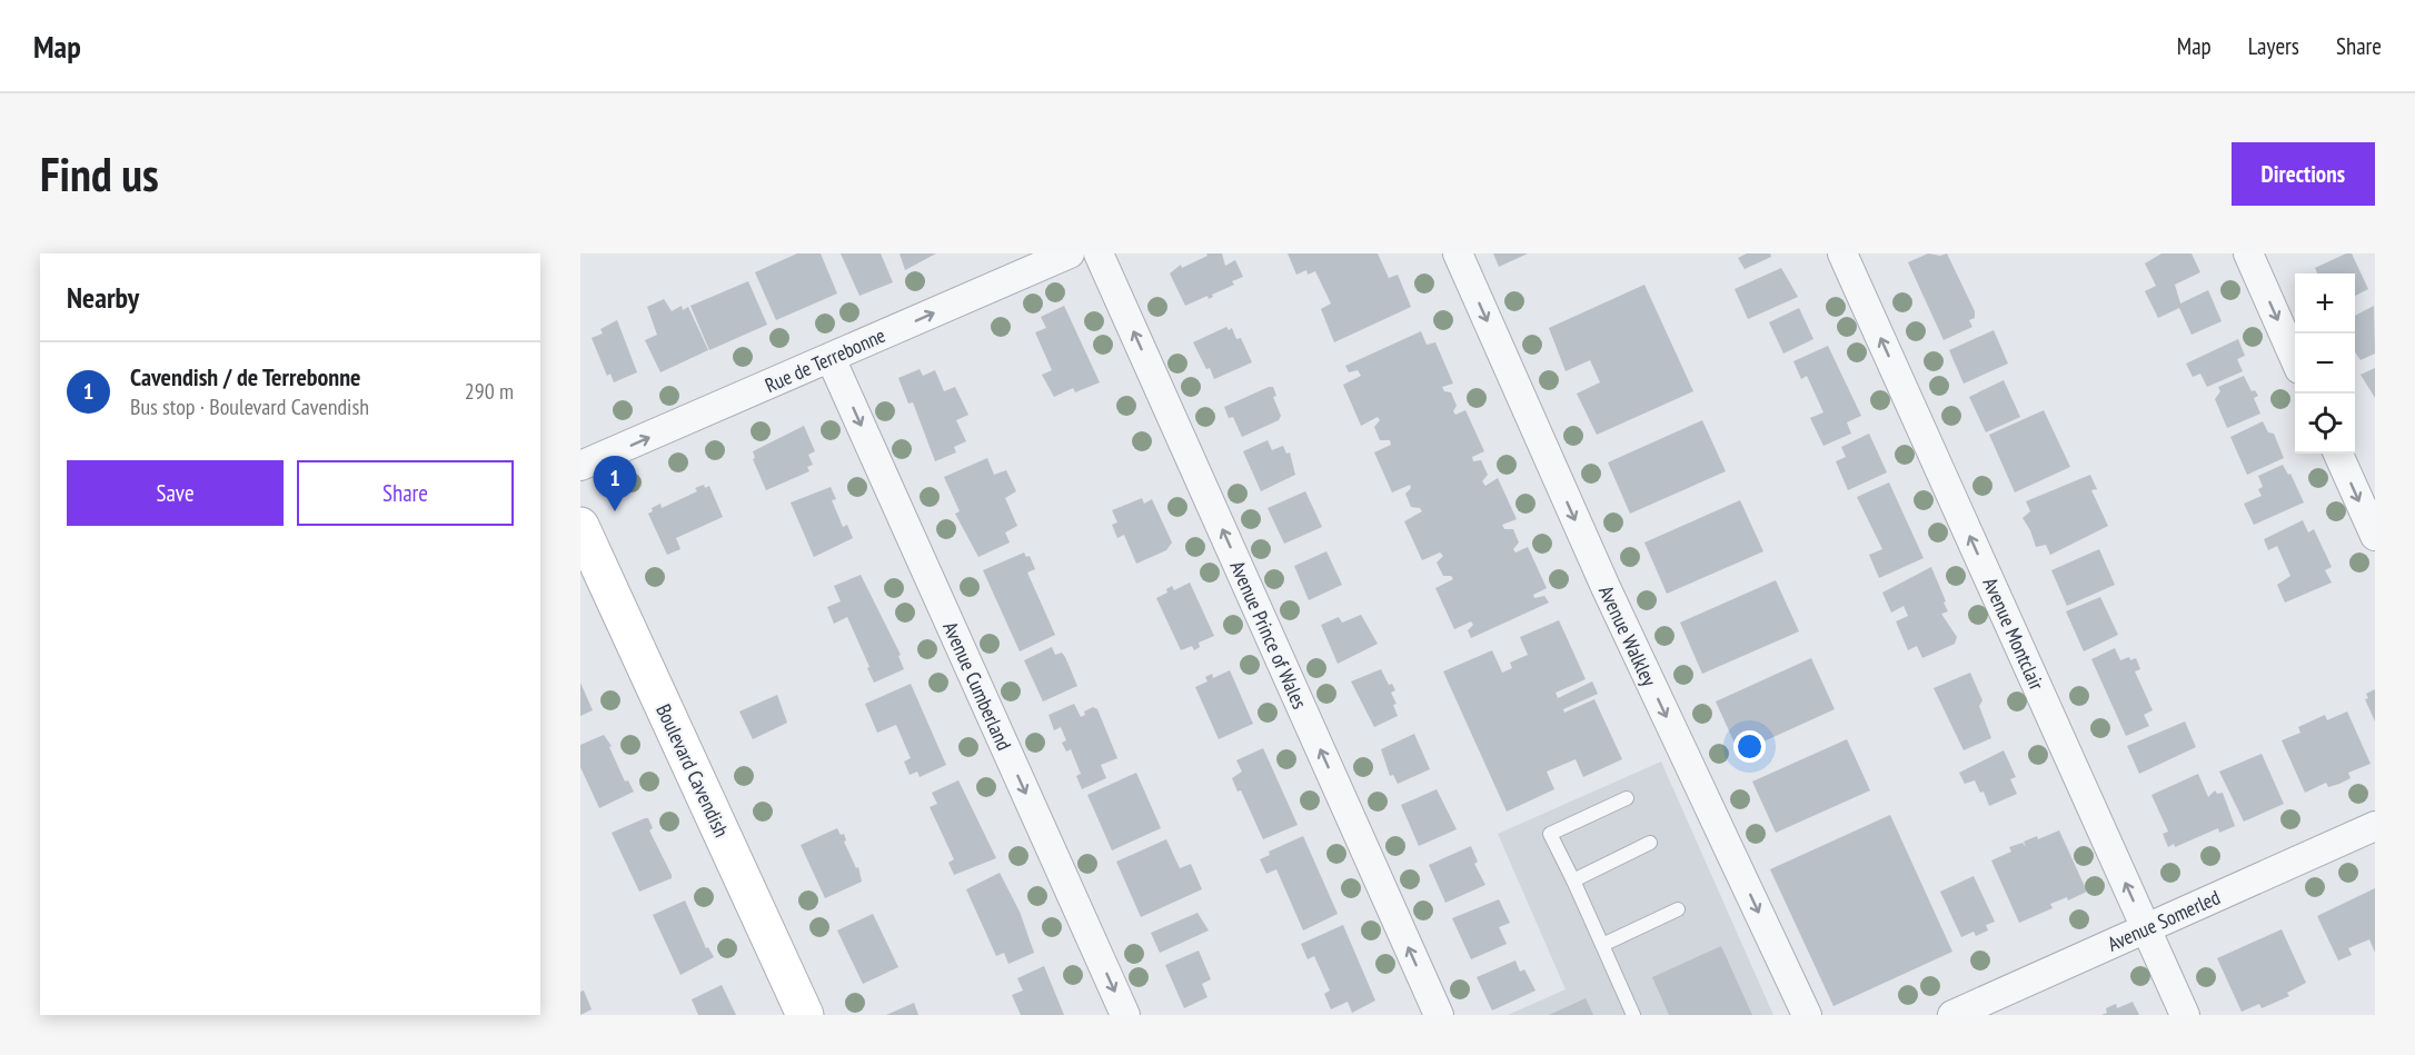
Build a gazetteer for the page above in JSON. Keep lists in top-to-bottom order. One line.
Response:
{"streets":{"main road":["Boulevard Cavendish"],"street":["Rue de Terrebonne","Avenue Montclair","Avenue Prince of Wales","Avenue Walkley","Avenue Cumberland","Avenue Somerled"]},"crossings":[["Rue de Terrebonne","Avenue Cumberland"],["Avenue Montclair","Avenue Somerled"]],"one_way":["Rue de Terrebonne","Avenue Montclair","Avenue Prince of Wales","Avenue Walkley","Avenue Cumberland"],"page":{"header":"Map","nav":["Map","Layers","Share"],"buttons":["Directions",["Save","Share"]],"title":"Find us","heading":"Nearby","map_buttons":["+","−"],"list":[{"mark":"1","name":"Cavendish / de Terrebonne","note":"Bus stop · Boulevard Cavendish","value":"290 m"}],"pins":"1"}}
